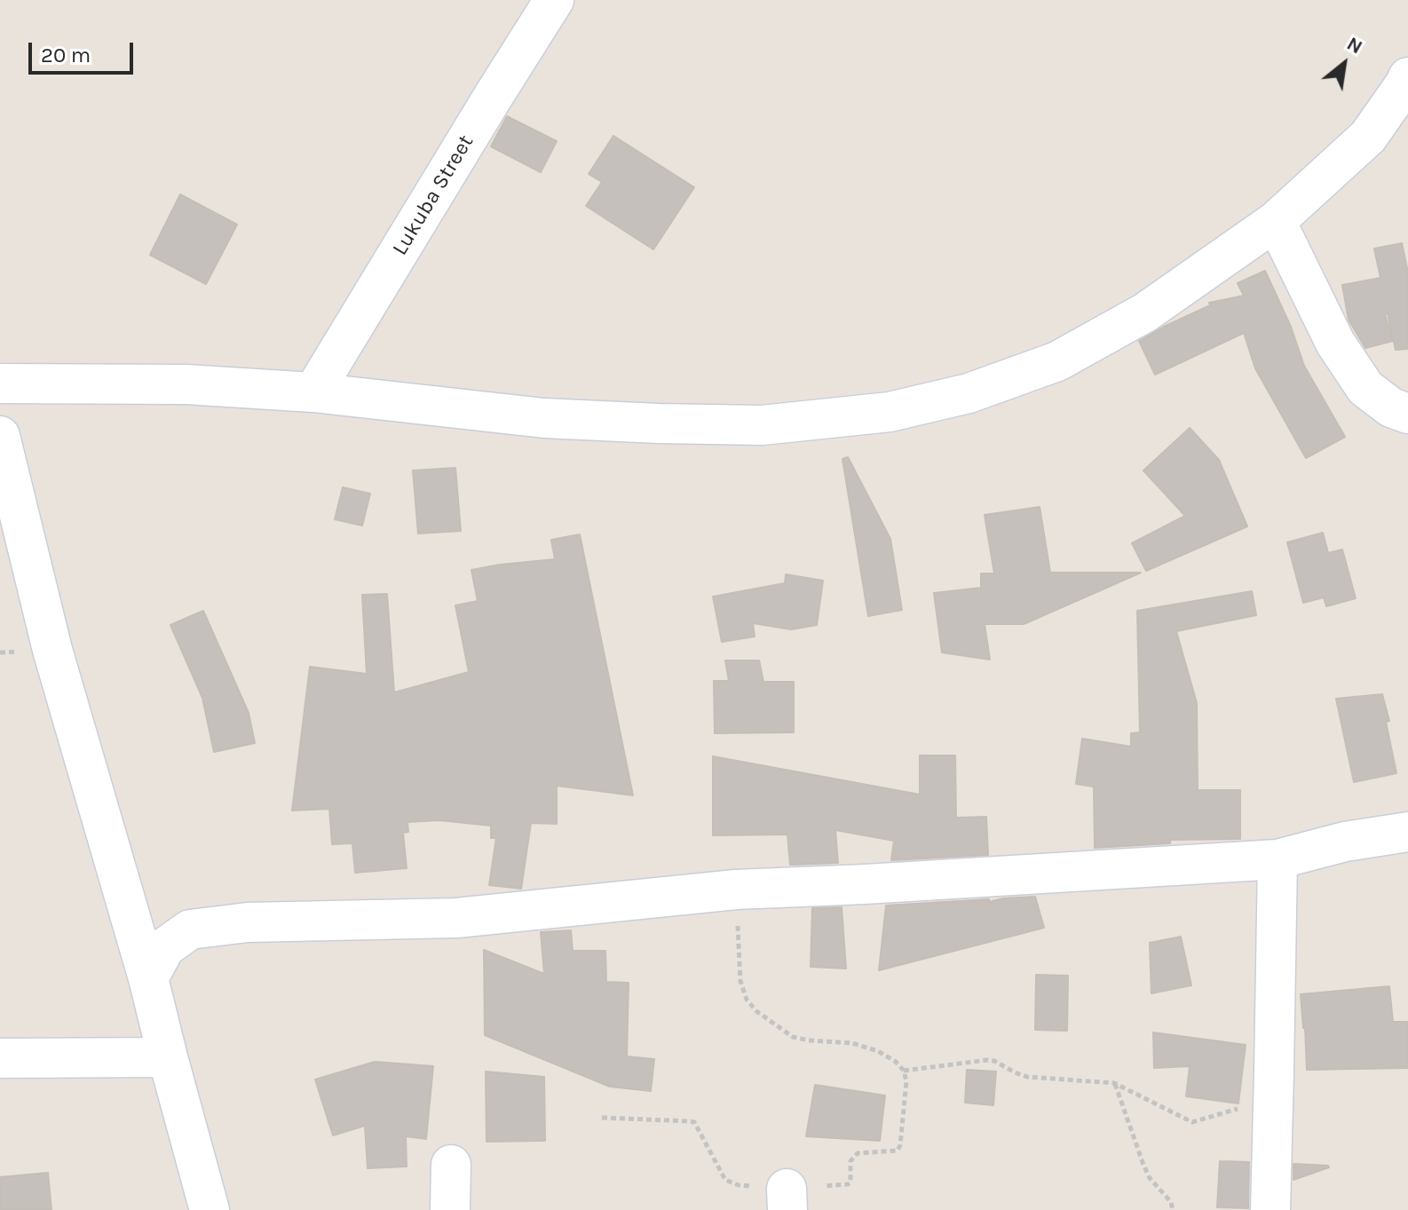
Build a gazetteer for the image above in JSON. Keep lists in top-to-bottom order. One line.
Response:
{"streets":{"street":["Lukuba Street"]},"scale_bar":"20 m","north":"top right"}
